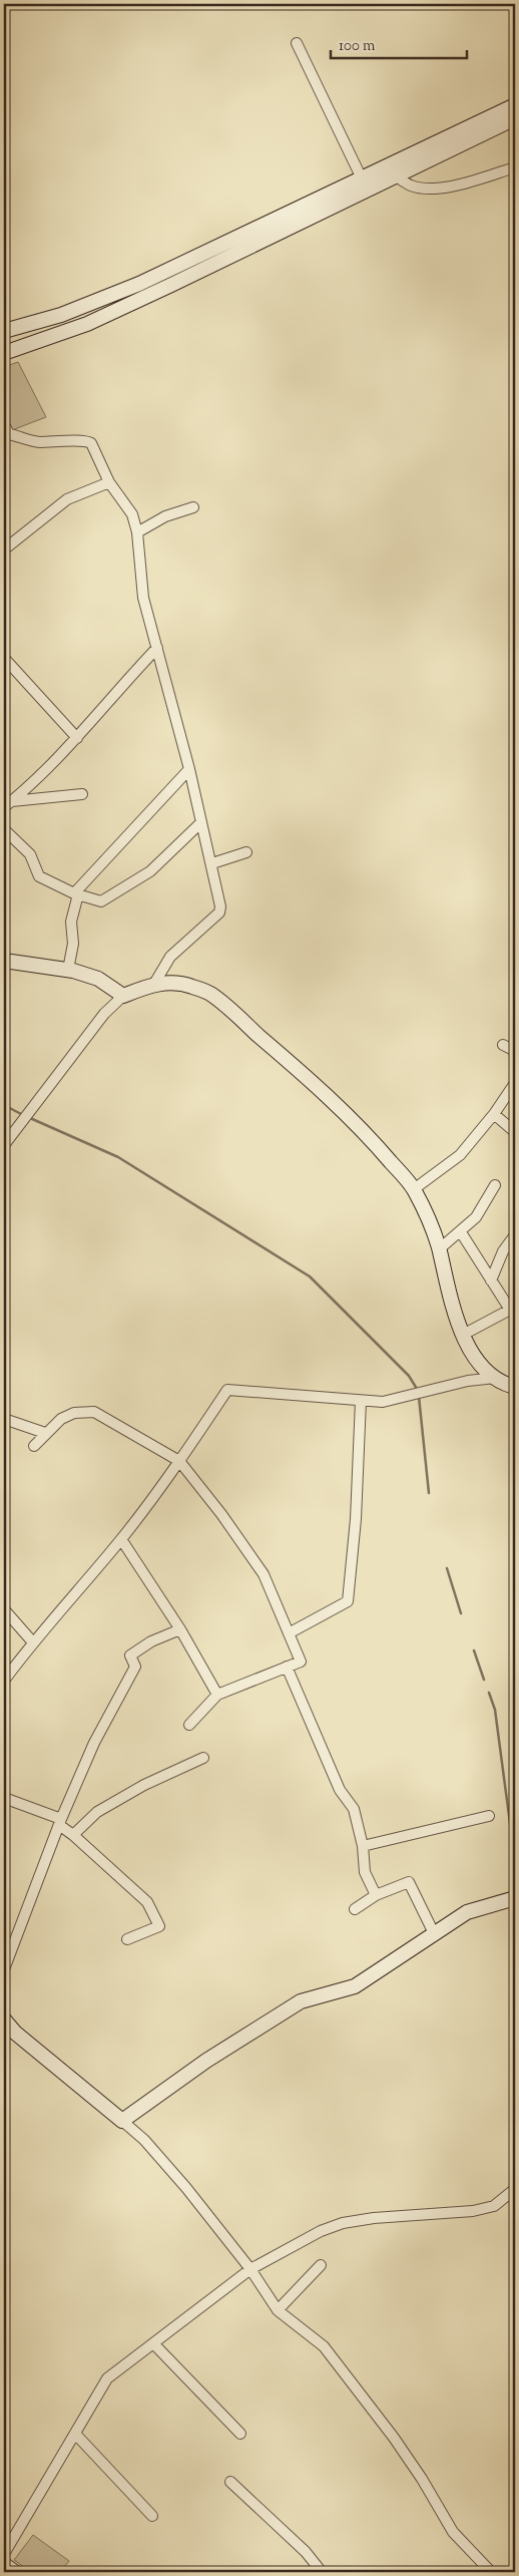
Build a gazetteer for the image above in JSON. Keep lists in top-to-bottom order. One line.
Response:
{"scale_bar":"100 m"}
